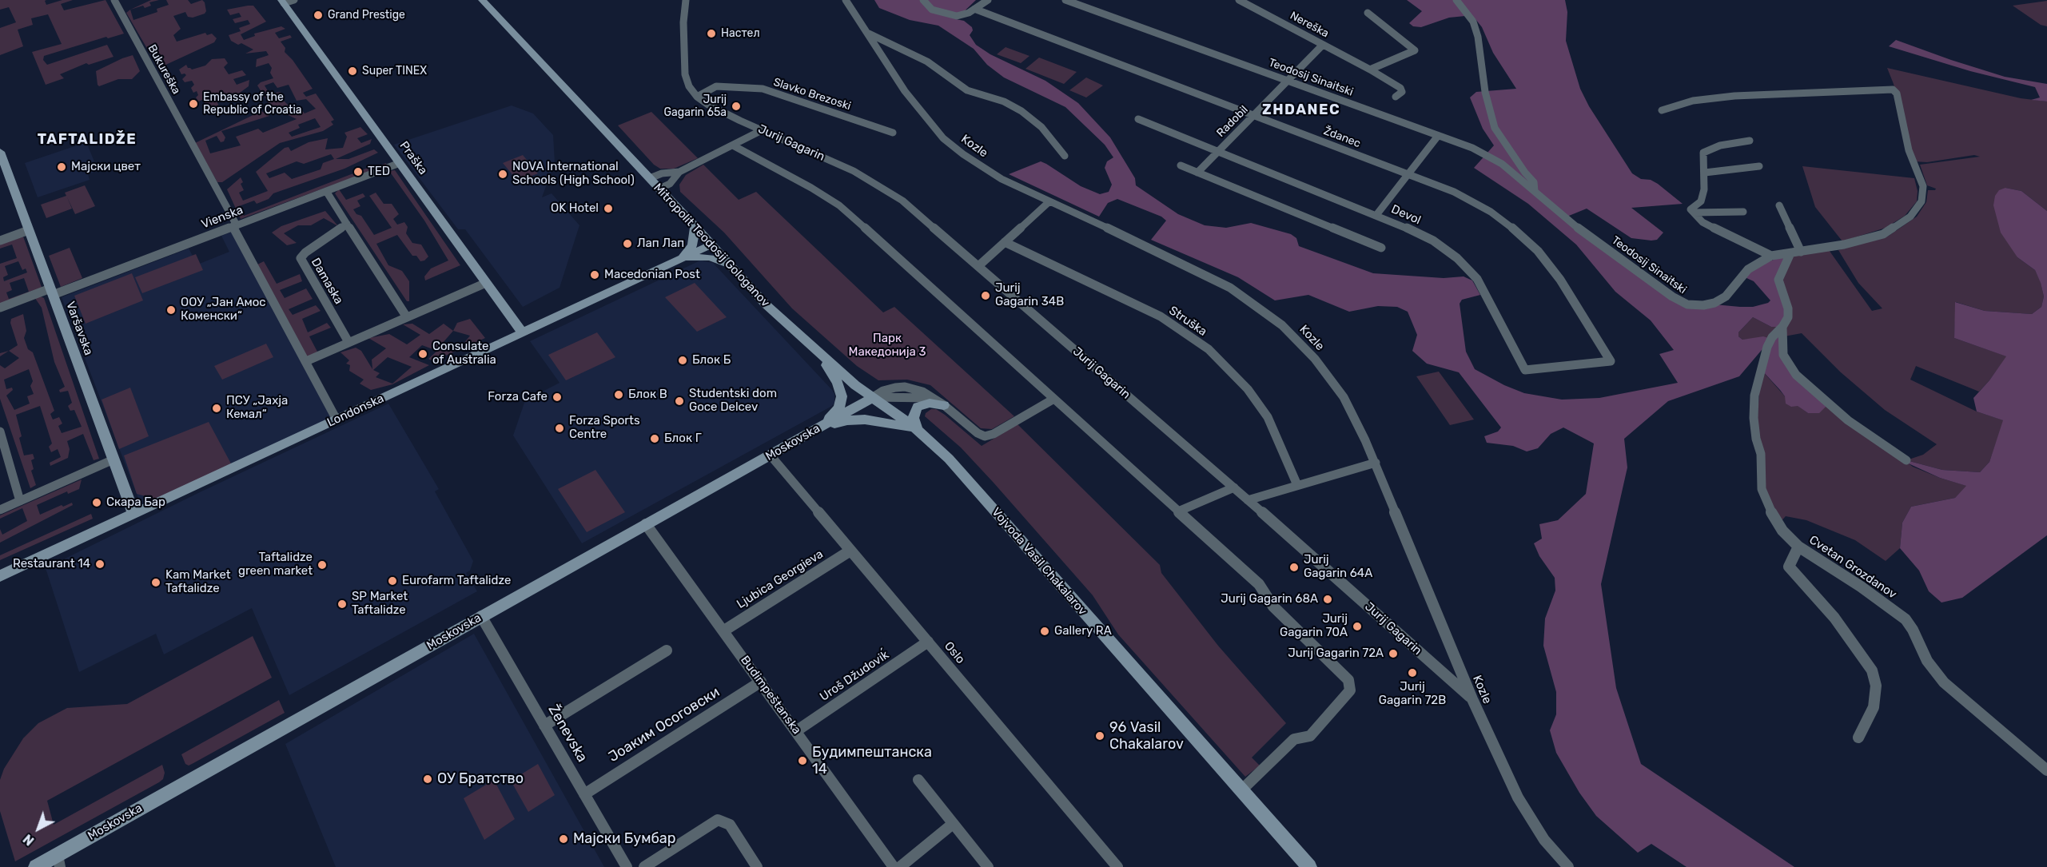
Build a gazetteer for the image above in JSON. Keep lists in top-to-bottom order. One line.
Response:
{"streets":{"street":["Nereška","Bukureška","Teodosij Sinaitski","Slavko Brezoski","Radobil","Ždanec","Jurij Gagarin","Kozle","Praška","Devol","Vienska","Mitropolit Teodosij Gologanov","Damaska","Struška","Varšavska","Londonska","Moskovska","Vojvoda Vasil Chakalarov","Cvetan Grozdanov","Ljubica Georgieva","Oslo","Uroš Džudoviḱ","Budimpeštanska","Јоаким Осоговски","Ženevska"]},"crossings":[["Nereška","Radobil"],["Bukureška","Vienska"],["Bukureška","Londonska"],["Teodosij Sinaitski","Radobil"],["Slavko Brezoski","Jurij Gagarin"],["Radobil","Ždanec"],["Radobil","Devol"],["Ždanec","Devol"],["Jurij Gagarin","Kozle"],["Praška","Vienska"],["Praška","Londonska"],["Vienska","Varšavska"],["Mitropolit Teodosij Gologanov","Londonska"],["Mitropolit Teodosij Gologanov","Moskovska"],["Mitropolit Teodosij Gologanov","Vojvoda Vasil Chakalarov"],["Varšavska","Londonska"],["Moskovska","Vojvoda Vasil Chakalarov"],["Moskovska","Oslo"],["Moskovska","Budimpeštanska"],["Moskovska","Ženevska"],["Ljubica Georgieva","Oslo"],["Ljubica Georgieva","Budimpeštanska"],["Oslo","Uroš Džudoviḱ"],["Uroš Džudoviḱ","Budimpeštanska"],["Budimpeštanska","Јоаким Осоговски"],["Јоаким Осоговски","Ženevska"]],"districts":["ZHDANEC","TAFTALIDŽE"],"parks":["Парк Македонија 3"],"places":["Grand Prestige","Настел","Super TINEX","Embassy of the Republic of Croatia","Jurij Gagarin 65a","Мајски цвет","TED","NOVA International Schools (High School)","OK Hotel","Лап Лап","Macedonian Post","Jurij Gagarin 34B","ООУ „Јан Амос Коменски“","Consulate of Australia","Блок Б","Блок В","Forza Cafe","Studentski dom Goce Delcev","ПСУ „Јахја Кемал“","Forza Sports Centre","Блок Г","Скара Бар","Restaurant 14","Taftalidze green market","Jurij Gagarin 64А","Eurofarm Taftalidze","Kam Market Taftalidze","Jurij Gagarin 68A","SP Market Taftalidze","Jurij Gagarin 70A","Gallery RA","Jurij Gagarin 72A","Jurij Gagarin 72B","96 Vasil Chakalarov","Будимпештанска 14","ОУ Братство","Мајски Бумбар"],"north":"bottom left"}
